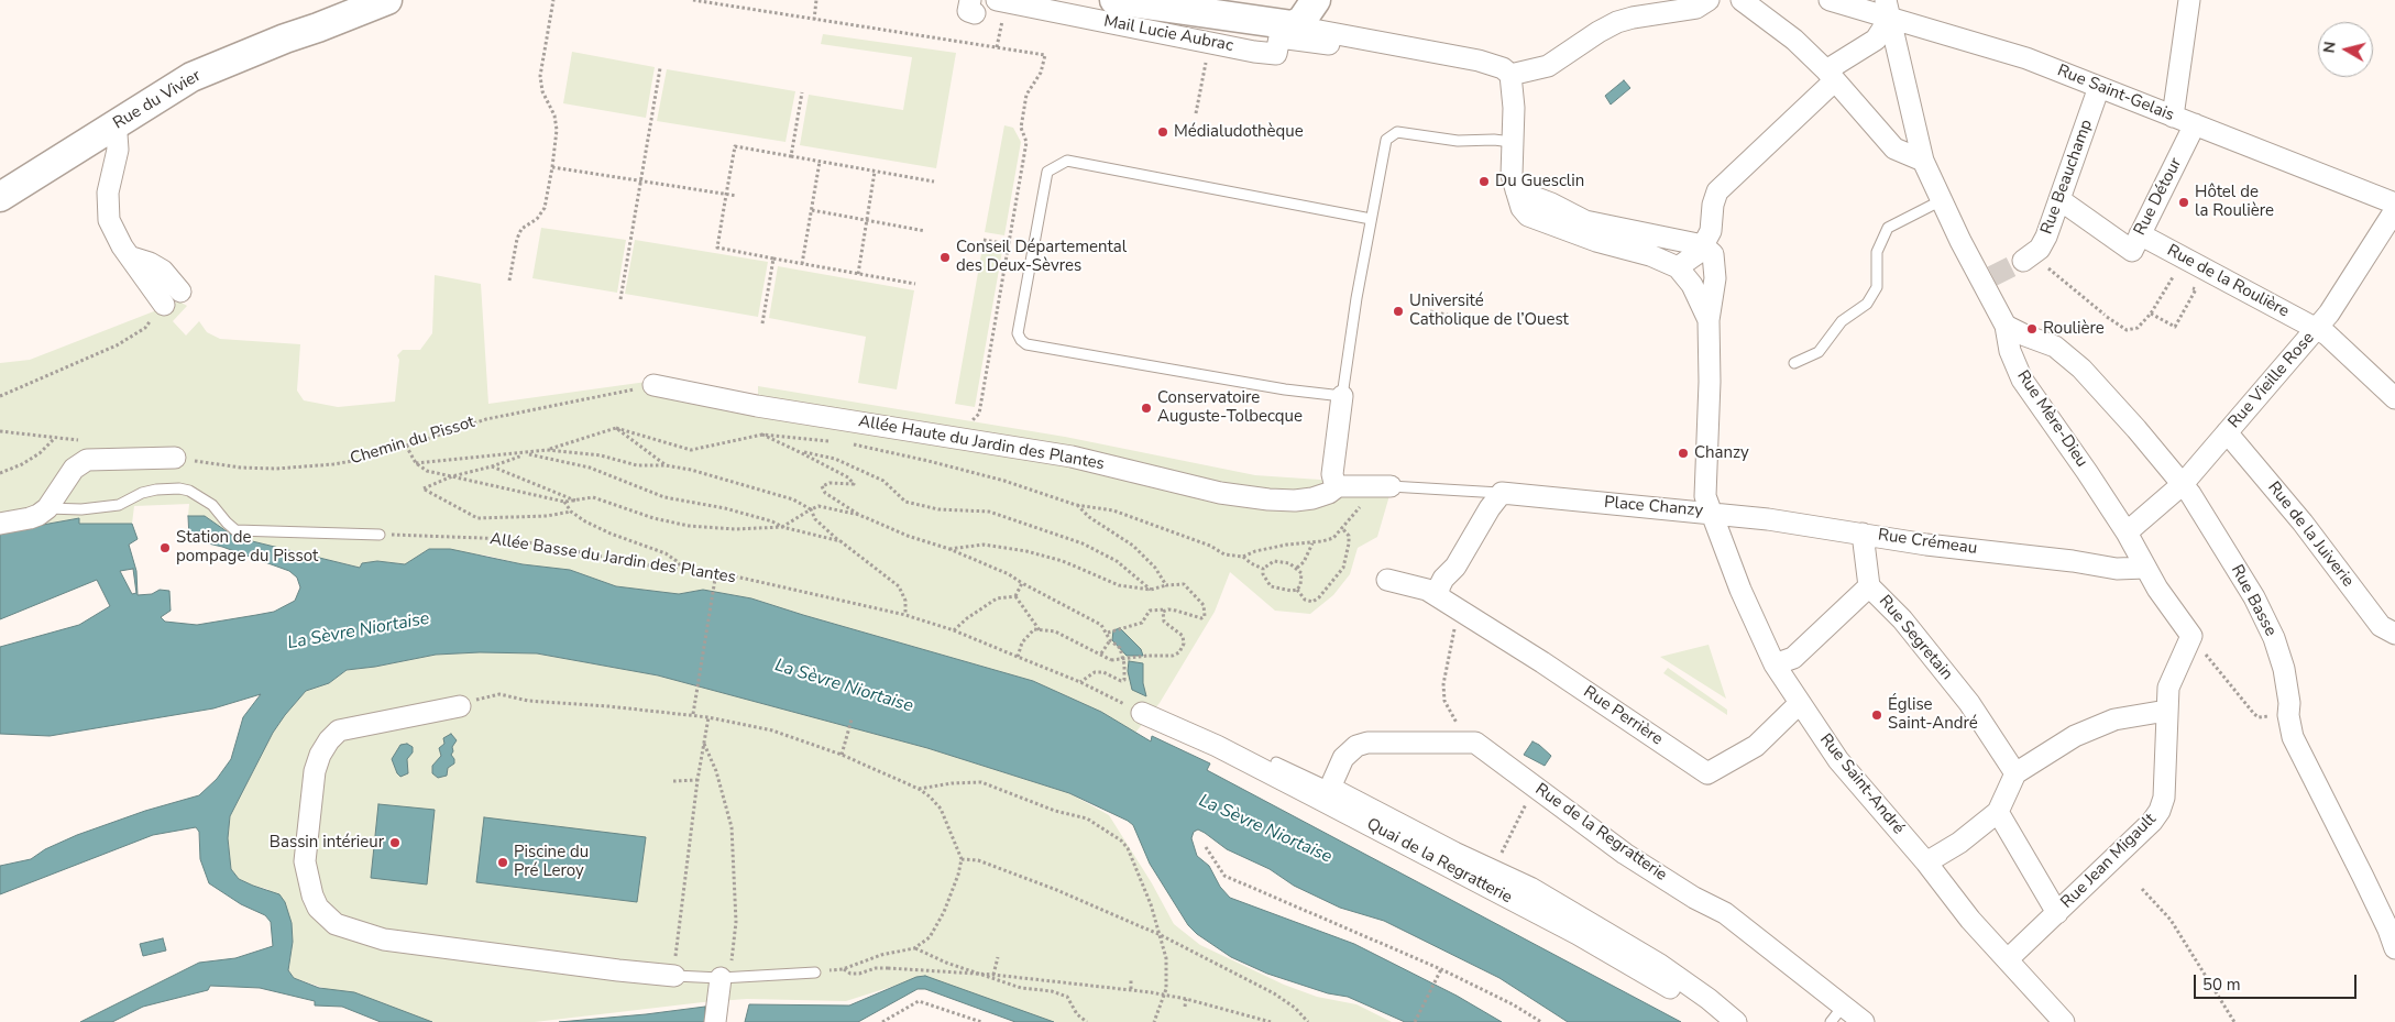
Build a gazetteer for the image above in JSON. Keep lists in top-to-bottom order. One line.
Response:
{"streets":{"street":["Mail Lucie Aubrac","Rue Saint-Gelais","Rue du Vivier","Rue Beauchamp","Rue Détour","Rue de la Roulière","Rue Vieille Rose","Rue Mère-Dieu","Allée Haute du Jardin des Plantes","Place Chanzy","Rue de la Juiverie","Rue Crémeau","Rue Basse","Rue Segretain","Rue Perrière","Rue Saint-André","Rue de la Regratterie","Quai de la Regratterie","Rue Jean Migault"],"path":["Chemin du Pissot","Allée Basse du Jardin des Plantes"]},"crossings":[["Rue Saint-Gelais","Rue Beauchamp"],["Rue Saint-Gelais","Rue Détour"],["Rue Saint-Gelais","Rue Mère-Dieu"],["Rue Beauchamp","Rue Détour"],["Rue Détour","Rue de la Roulière"],["Rue de la Roulière","Rue Vieille Rose"],["Rue Vieille Rose","Rue Mère-Dieu"],["Rue Vieille Rose","Rue de la Juiverie"],["Rue Vieille Rose","Rue Basse"],["Rue Mère-Dieu","Rue Crémeau"],["Rue Mère-Dieu","Rue Basse"],["Chemin du Pissot","Allée Haute du Jardin des Plantes"],["Place Chanzy","Rue Crémeau"],["Place Chanzy","Rue Saint-André"],["Rue Crémeau","Rue Segretain"],["Rue Crémeau","Rue Saint-André"],["Allée Basse du Jardin des Plantes","Quai de la Regratterie"],["Rue Segretain","Rue Saint-André"],["Rue Perrière","Rue Saint-André"],["Rue Saint-André","Rue Jean Migault"]],"water":["La Sèvre Niortaise"],"places":["Médialudothèque","Du Guesclin","Hôtel de la Roulière","Conseil Départemental des Deux-Sèvres","Université Catholique de l’Ouest","Roulière","Conservatoire Auguste-Tolbecque","Chanzy","Station de pompage du Pissot","Église Saint-André","Bassin intérieur","Piscine du Pré Leroy"],"scale_bar":"50 m","north":"left"}
